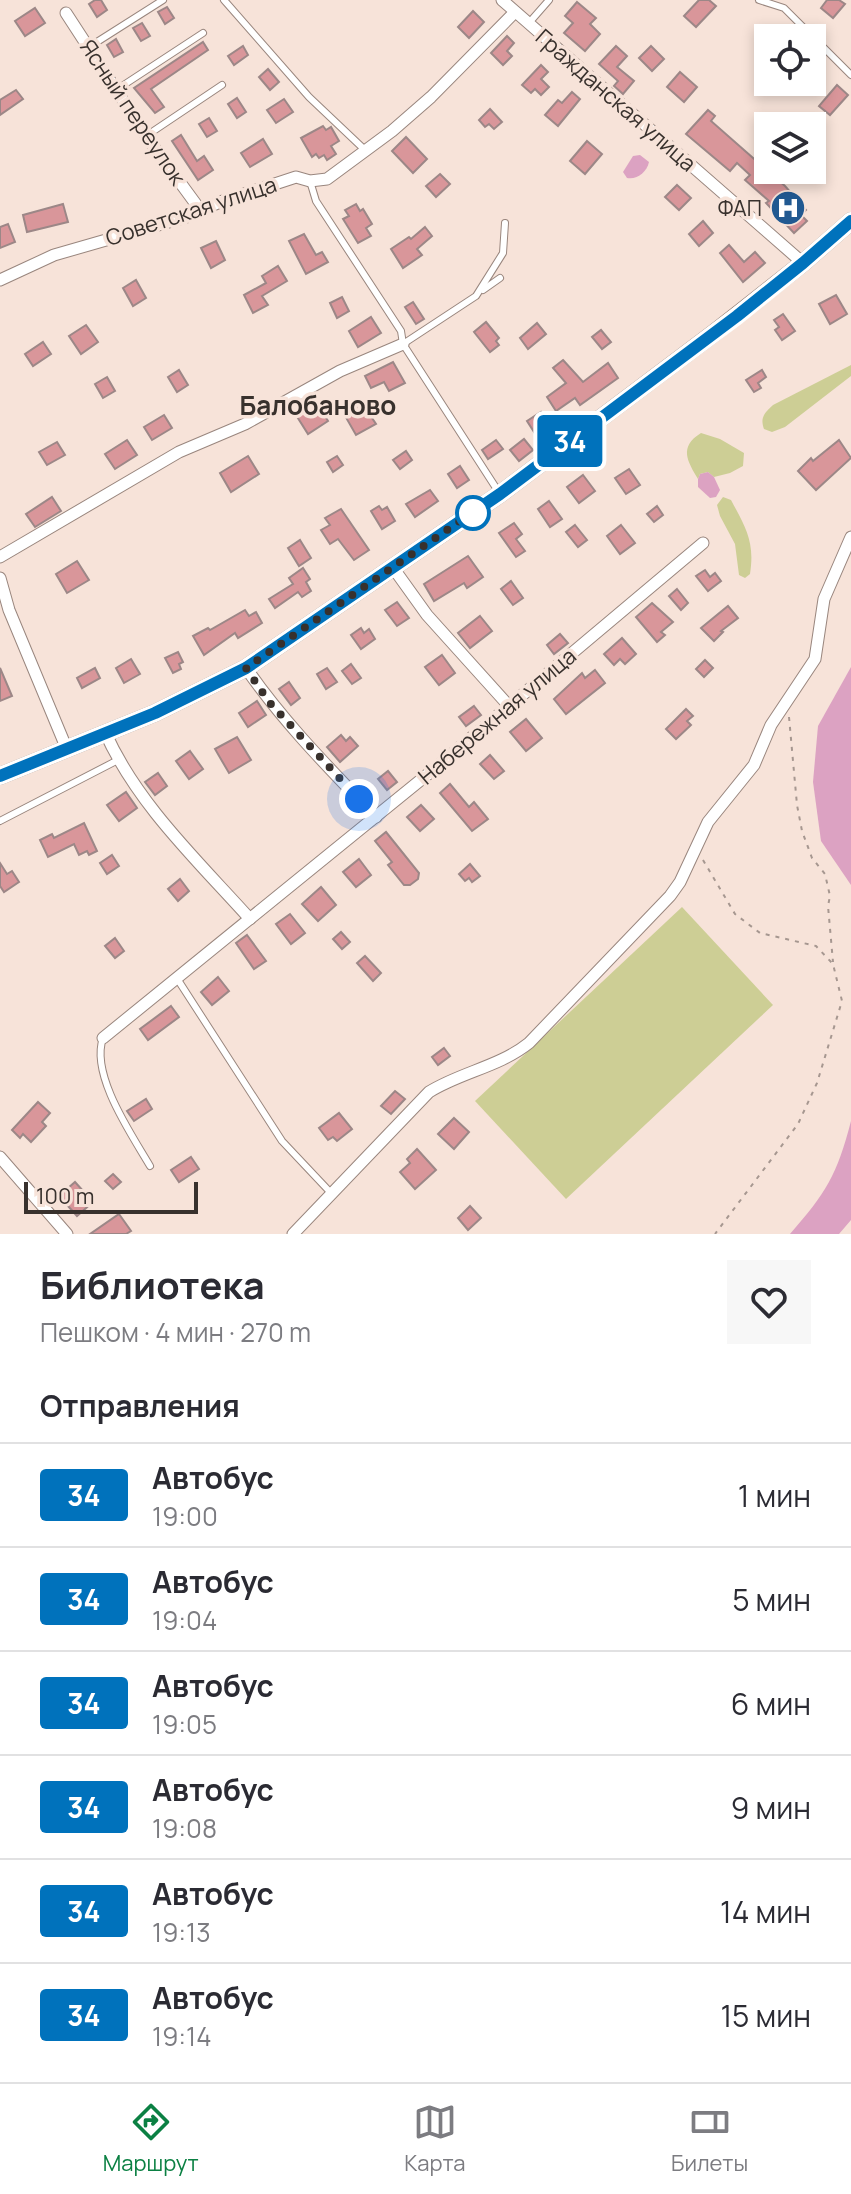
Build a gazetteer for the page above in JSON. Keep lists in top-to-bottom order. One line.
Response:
{"streets":{"street":["Гражданская улица","Ясный переулок","Советская улица","Набережная улица"]},"crossings":[["Гражданская улица","Советская улица"],["Ясный переулок","Советская улица"]],"districts":["Балобаново"],"places":{"hospital":["ФАП"]},"lines":["bus line 34"],"scale_bar":"100 m","page":{"on_map":"34","scale":"100 m","heading":[["Библиотека","Пешком · 4 мин · 270 m"],"Отправления"],"list":[{"mark":"34","name":"Автобус","note":"19:00","value":"1 мин"},{"mark":"34","name":"Автобус","note":"19:04","value":"5 мин"},{"mark":"34","name":"Автобус","note":"19:05","value":"6 мин"},{"mark":"34","name":"Автобус","note":"19:08","value":"9 мин"},{"mark":"34","name":"Автобус","note":"19:13","value":"14 мин"},{"mark":"34","name":"Автобус","note":"19:14","value":"15 мин"}],"tabs":["Маршрут","Карта","Билеты"]}}
